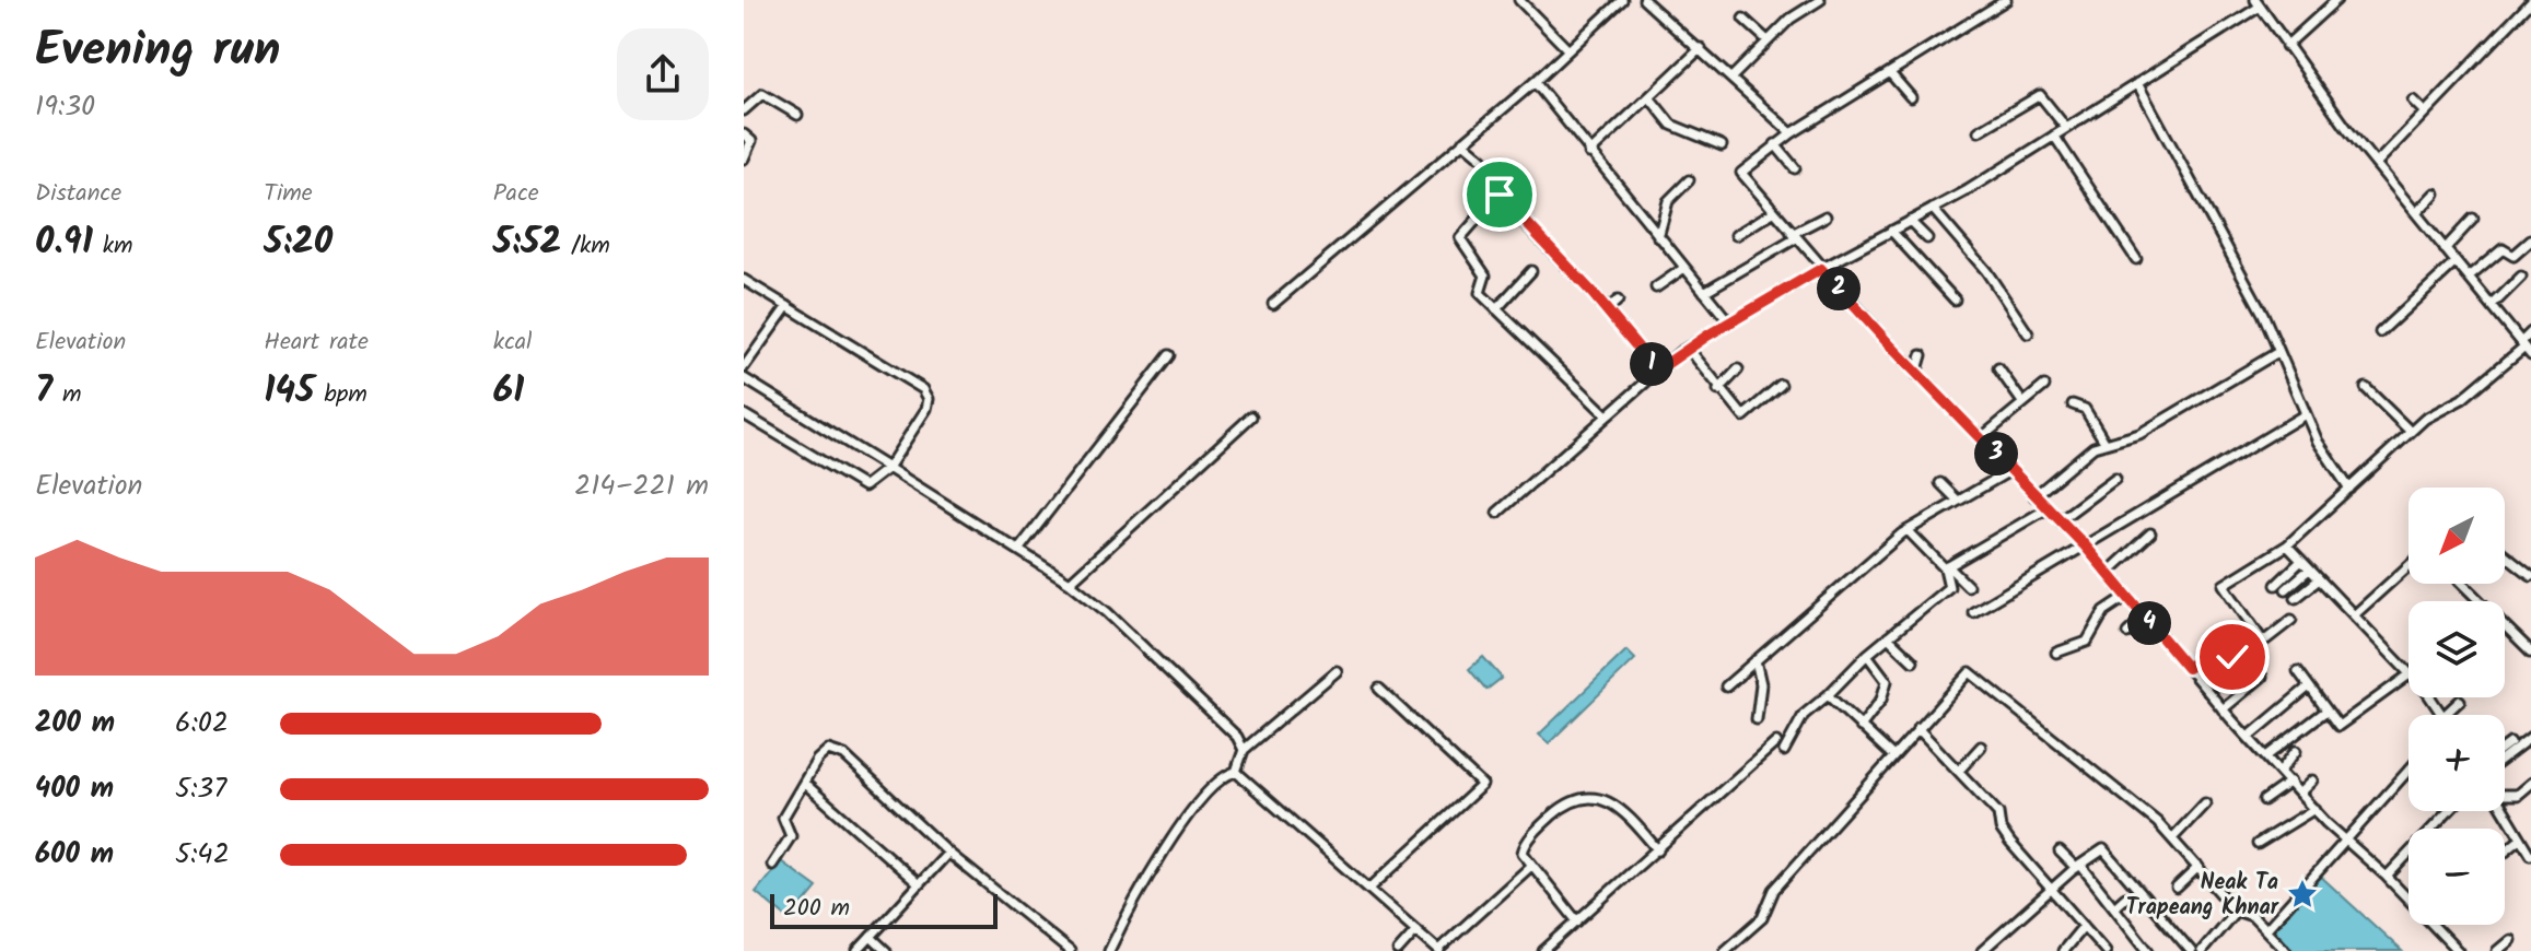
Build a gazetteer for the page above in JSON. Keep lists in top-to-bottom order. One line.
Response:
{"places":{"place":["Neak Ta Trapeang Khnar"]},"scale_bar":"200 m","north":"bottom left","page":{"heading":["Evening run","19:30"],"stats":[["Distance","0.91 km"],["Time","5:20"],["Pace","5:52 /km"],["Elevation","7 m"],["Heart rate","145 bpm"],["kcal","61"]],"pins":["2","1","3","4"],"chart":["Elevation","214–221 m"],"map_buttons":["+","−"],"list":[{"name":"200 m","note":"6:02"},{"name":"400 m","note":"5:37"},{"name":"600 m","note":"5:42"}],"scale":"200 m"}}
